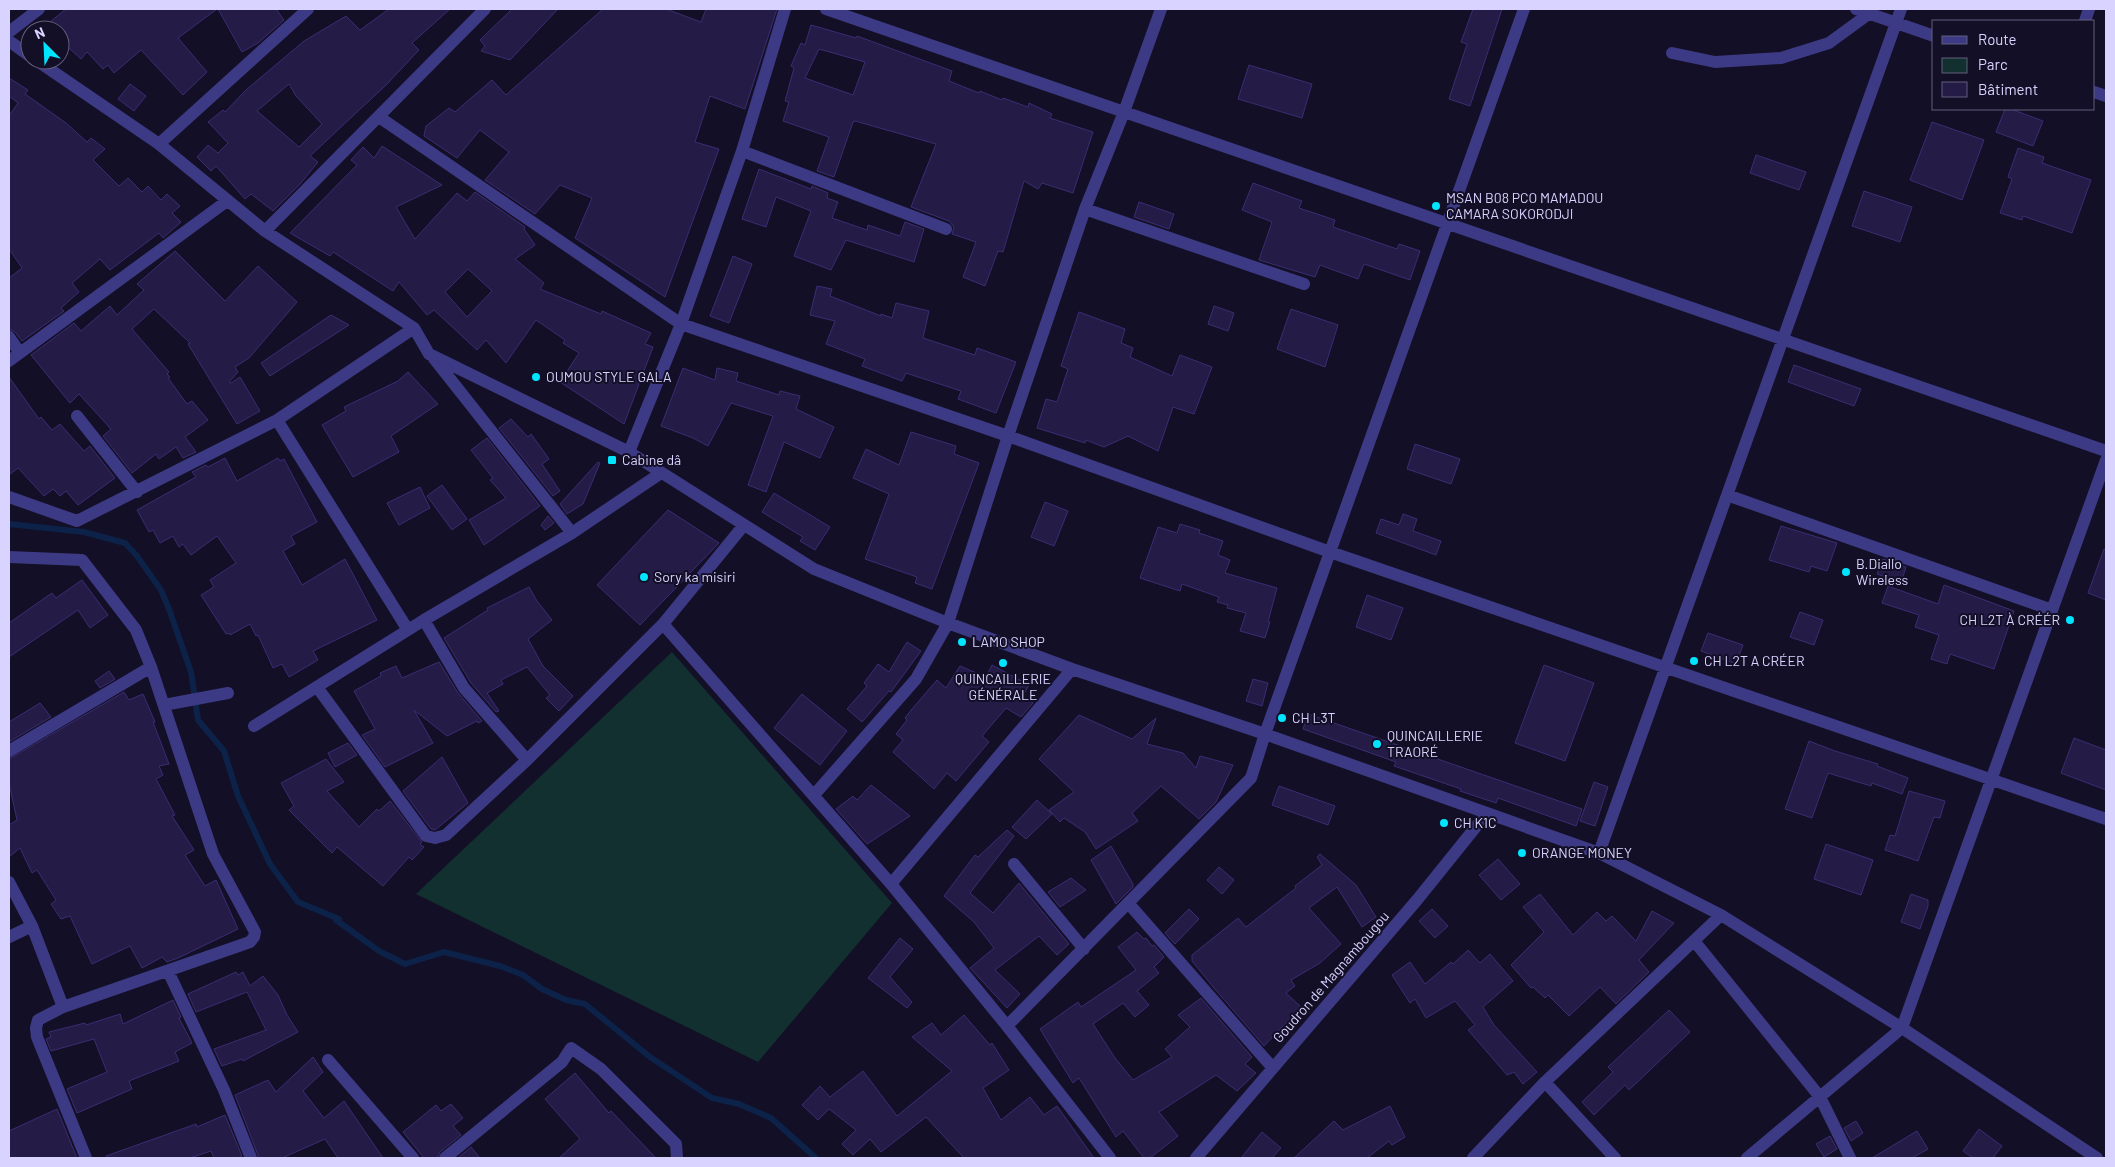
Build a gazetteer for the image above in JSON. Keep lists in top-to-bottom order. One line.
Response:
{"streets":{"street":["Goudron de Magnambougou"]},"places":{"other":["MSAN B08 PCO MAMADOU CAMARA SOKORODJI","OUMOU STYLE GALA","B.Diallo Wireless","Sory ka misiri","CH L2T À CRÉÉR","LAMO SHOP","CH L2T A CRÉER","QUINCAILLERIE GÉNÉRALE","CH L3T","QUINCAILLERIE TRAORÉ","CH K1C","ORANGE MONEY"],"transit":["Cabine dâ"]},"legend":["Route","Parc","Bâtiment"],"north":"top left"}
